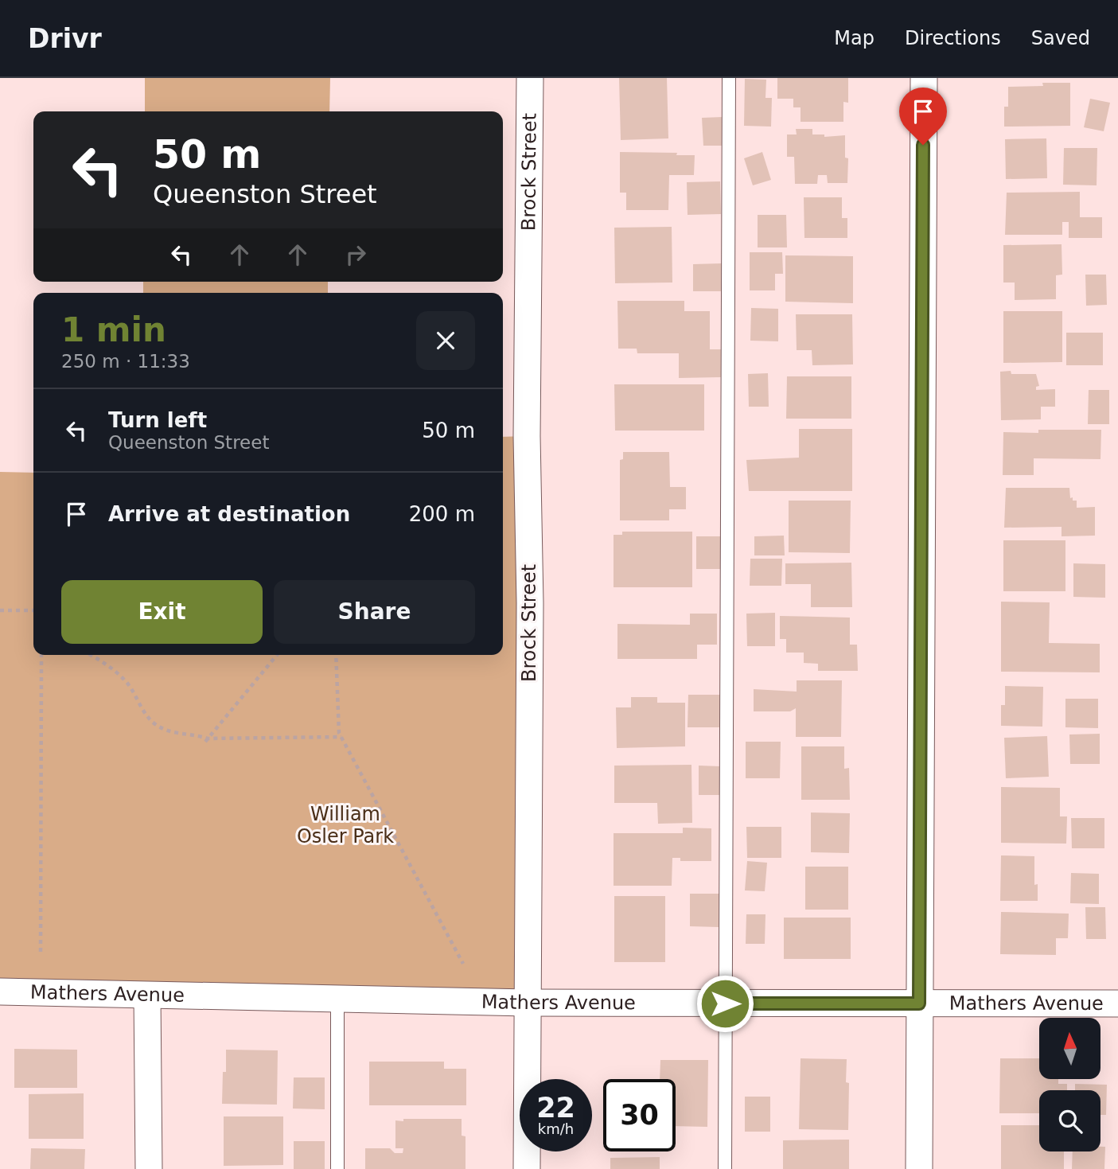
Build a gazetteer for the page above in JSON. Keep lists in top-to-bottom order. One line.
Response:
{"streets":{"street":["Brock Street","Mathers Avenue"]},"crossings":[["Brock Street","Mathers Avenue"]],"parks":["William Osler Park"],"north":"top","page":{"header":"Drivr","nav":["Map","Directions","Saved"],"turn":["50 m","Queenston Street"],"heading":["1 min","250 m · 11:33"],"list":[{"name":"Turn left","note":"Queenston Street","value":"50 m"},{"name":"Arrive at destination","value":"200 m"}],"buttons":["Exit","Share"],"speed":"22 km/h","limit":"30"}}
